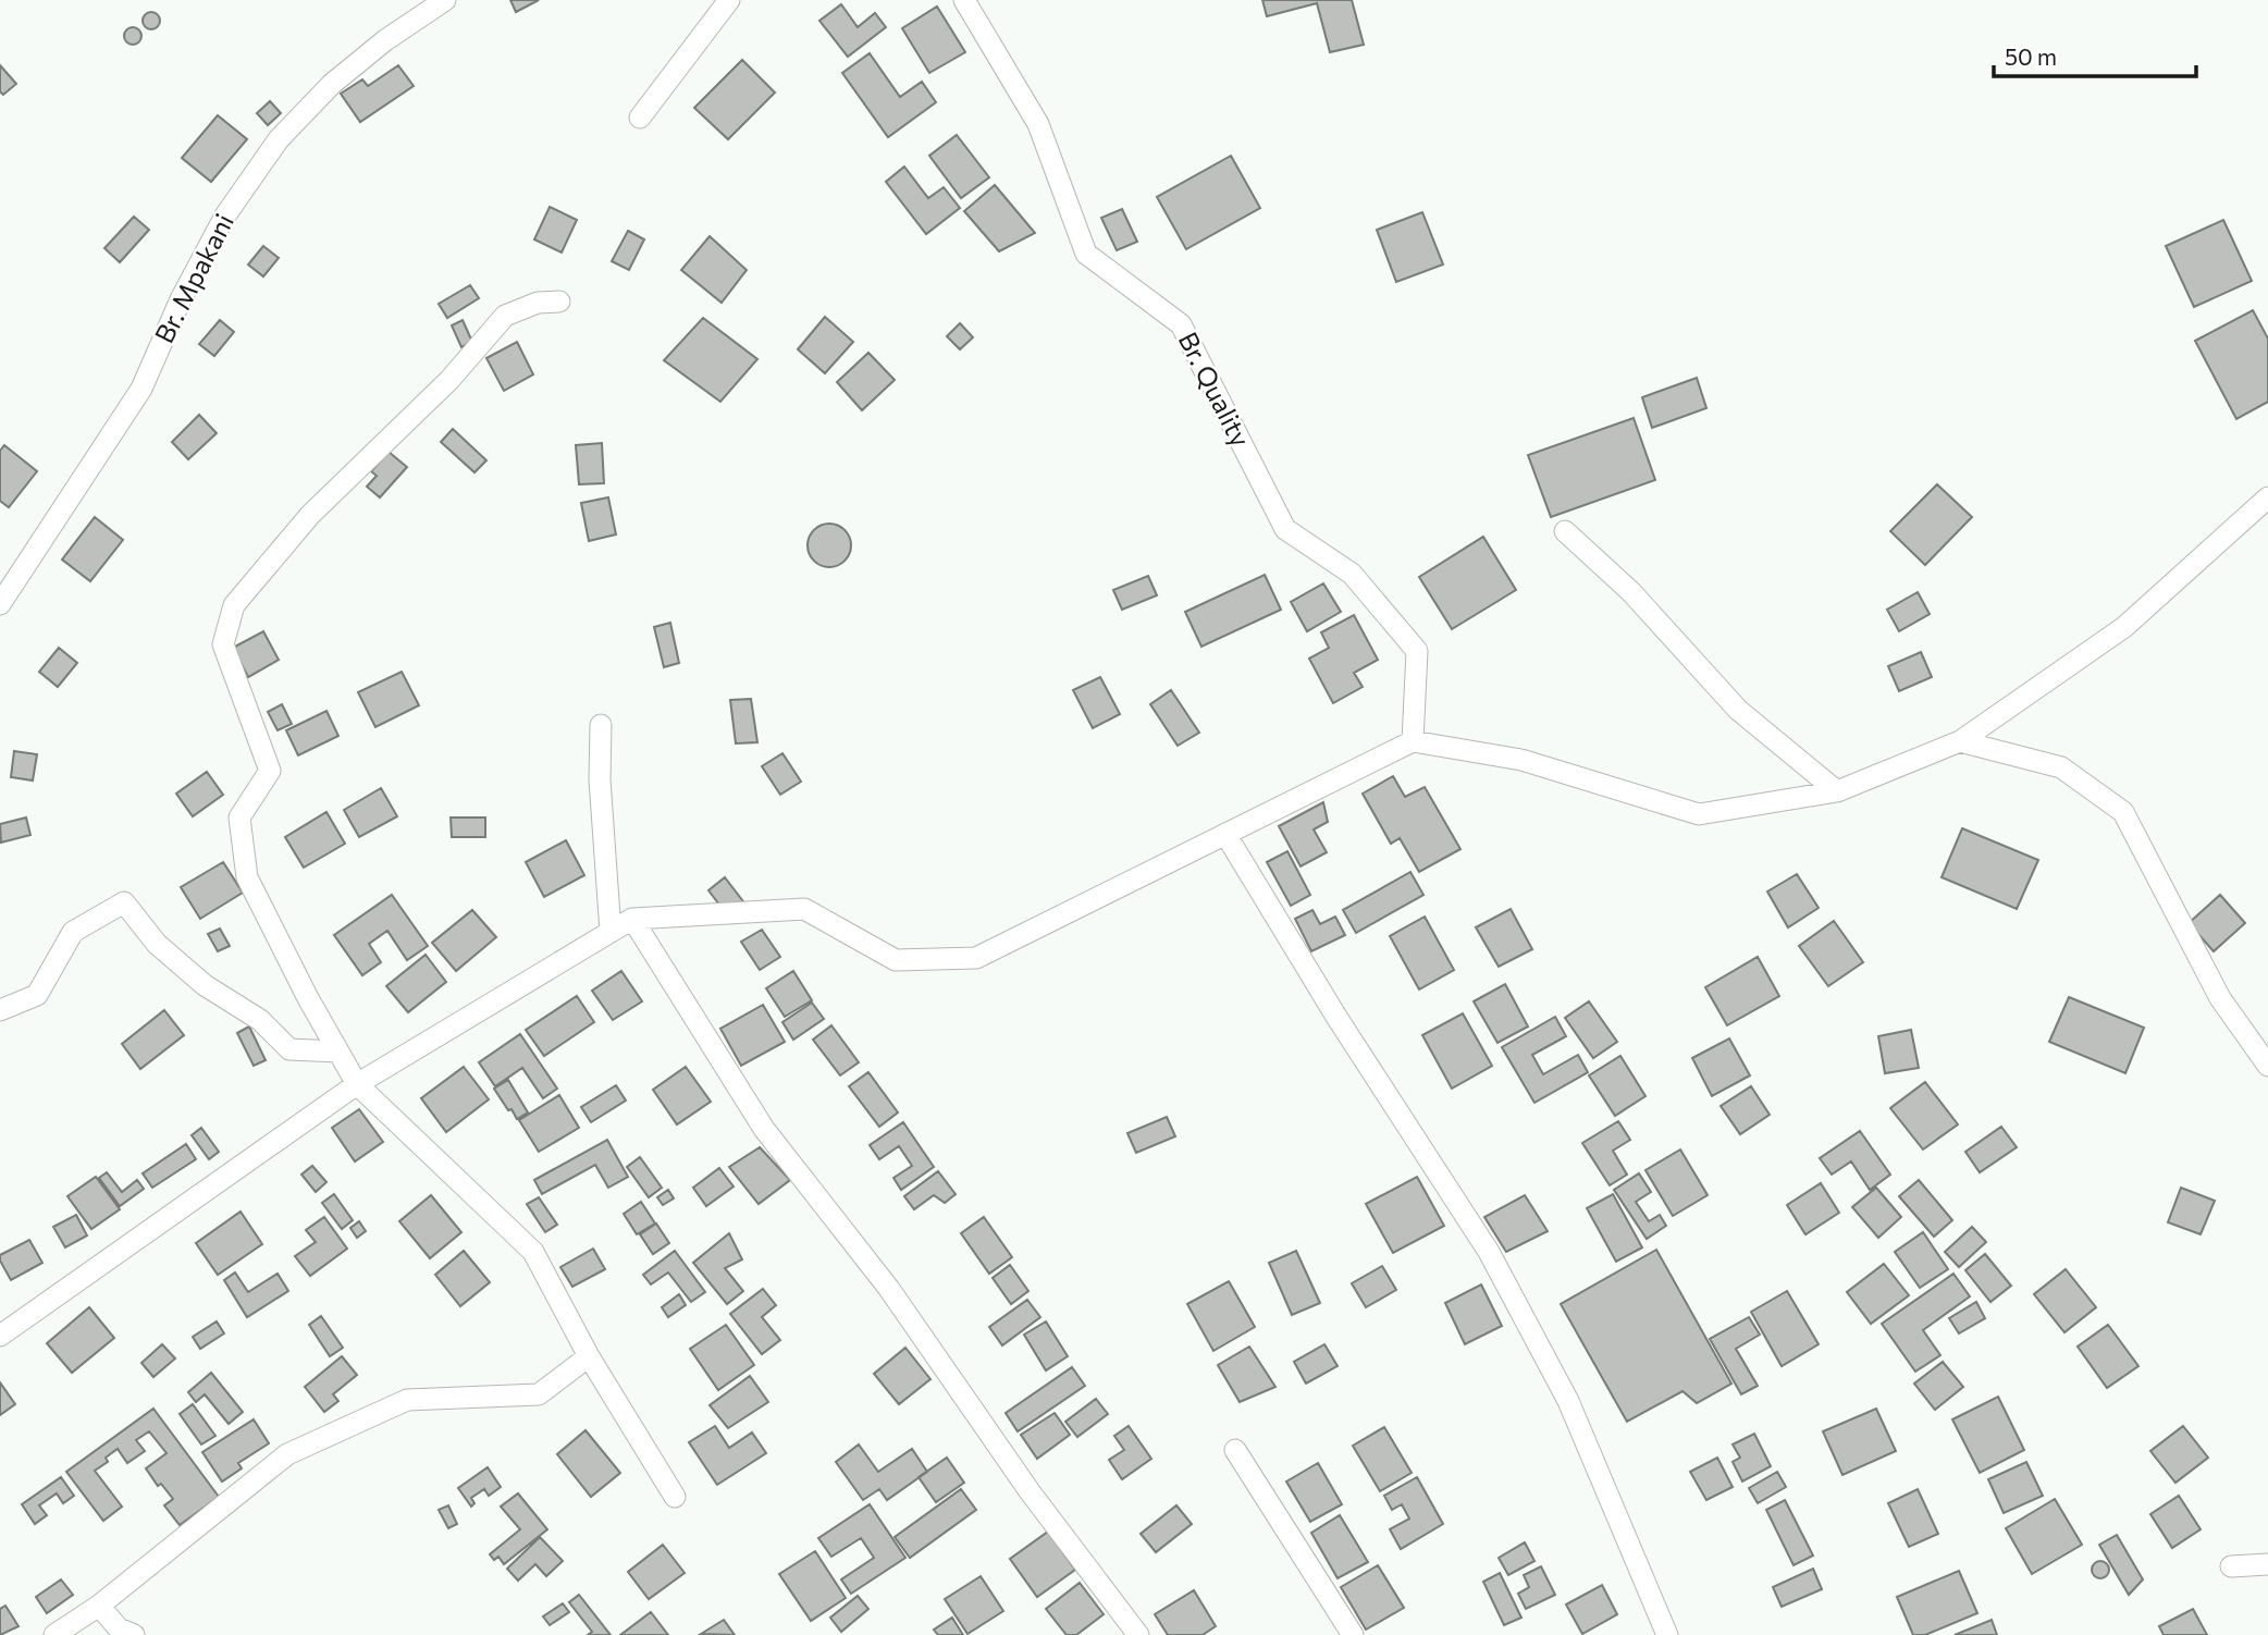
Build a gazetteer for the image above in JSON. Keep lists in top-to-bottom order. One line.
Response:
{"streets":{"street":["Br. Mpakani","Br. Quality"]},"scale_bar":"50 m"}
